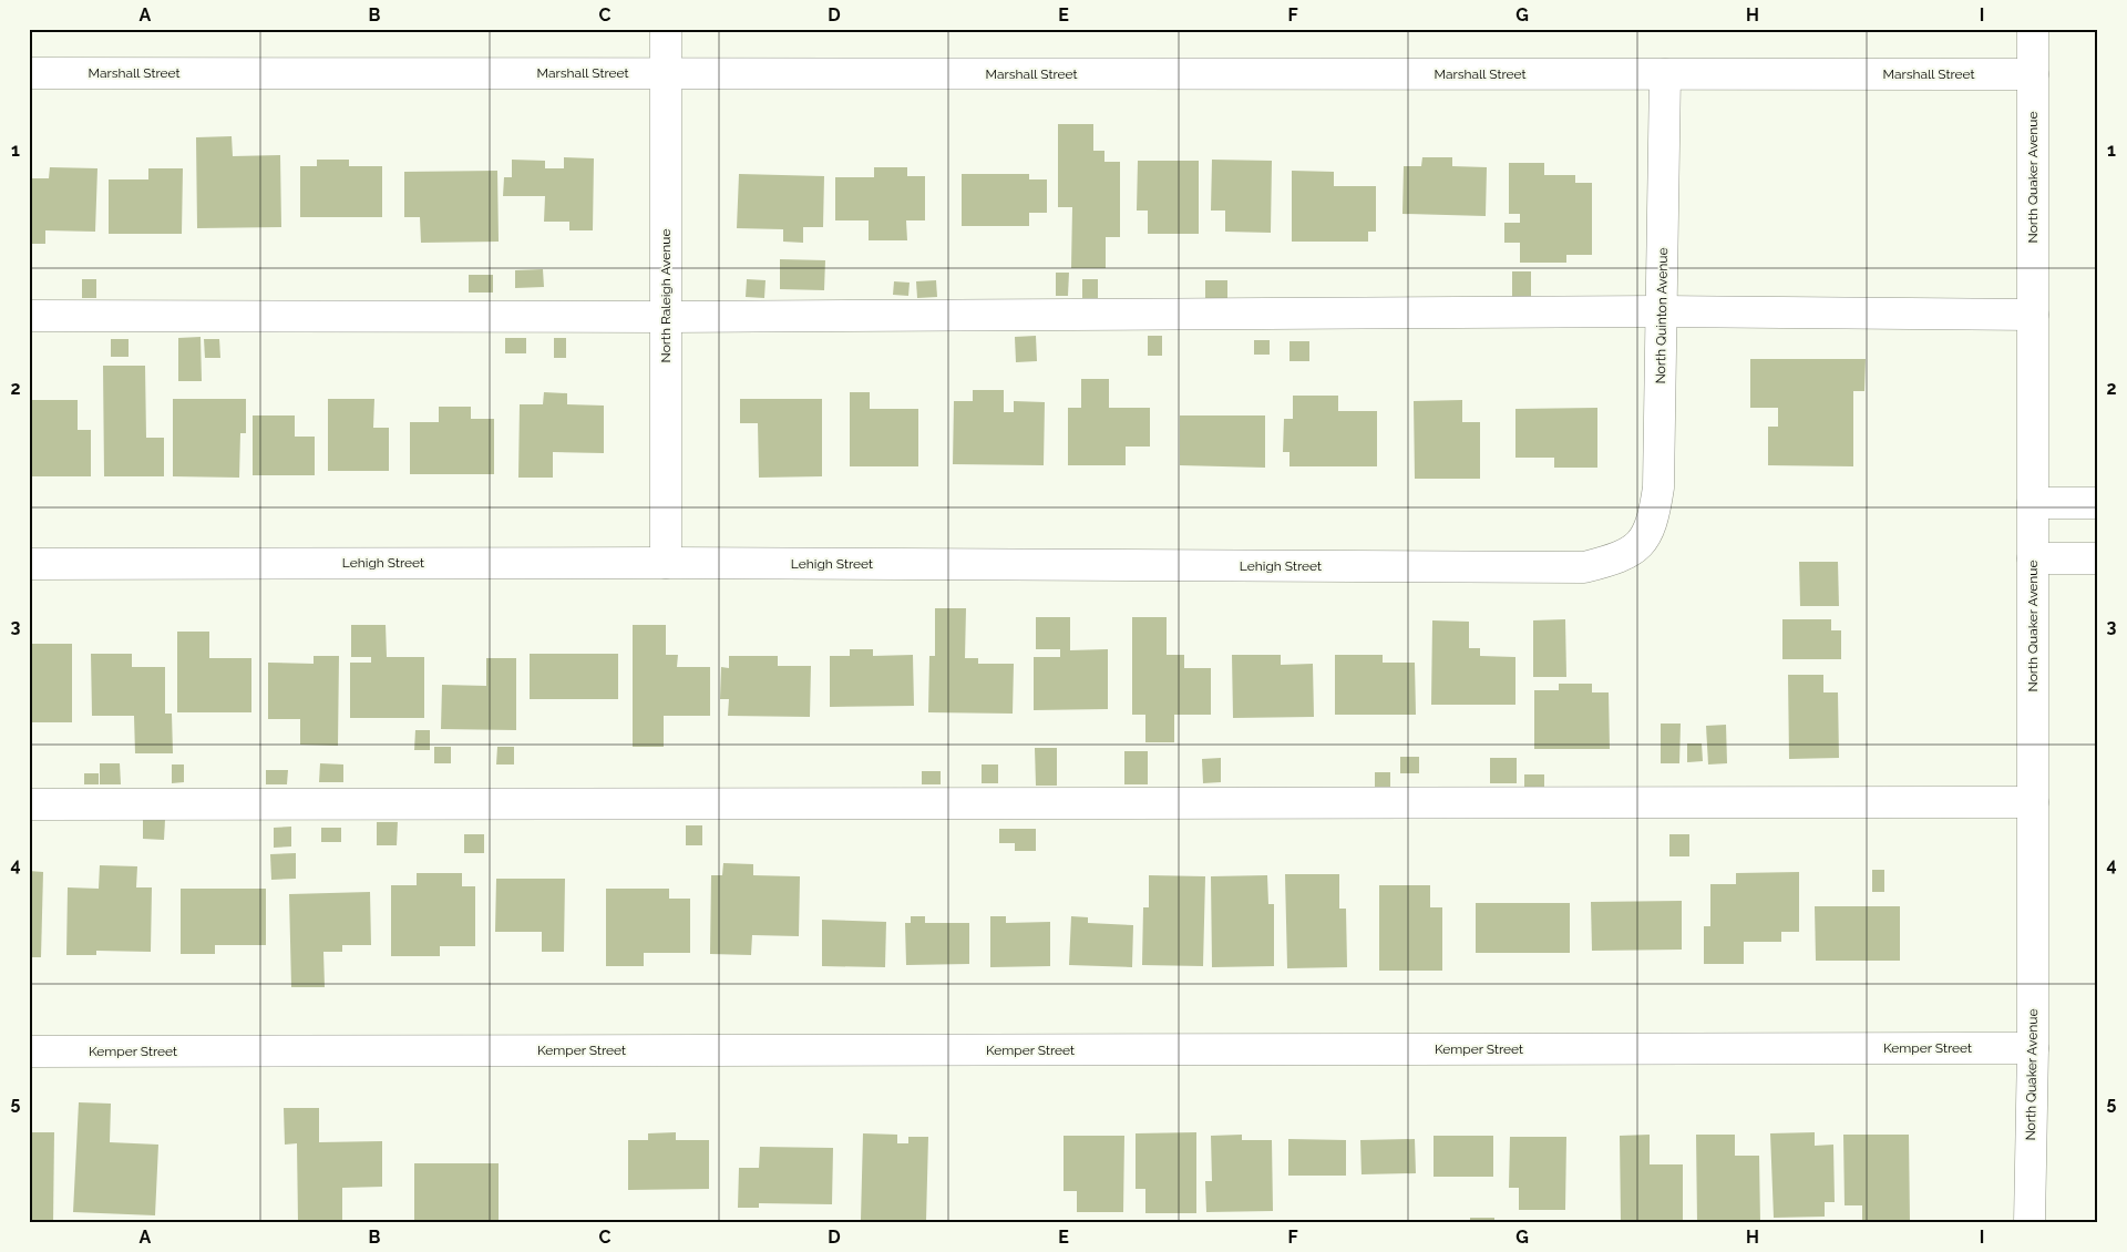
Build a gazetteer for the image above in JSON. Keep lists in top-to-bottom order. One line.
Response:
{"streets":{"street":["Marshall Street","North Quaker Avenue","North Raleigh Avenue","North Quinton Avenue","Lehigh Street","Kemper Street"]},"crossings":[["Marshall Street","North Quaker Avenue"],["Marshall Street","North Raleigh Avenue"],["Marshall Street","North Quinton Avenue"],["North Quaker Avenue","Kemper Street"],["North Raleigh Avenue","Lehigh Street"],["North Quinton Avenue","Lehigh Street"]],"grid":{"columns":["A","B","C","D","E","F","G","H","I"],"rows":["1","2","3","4","5"]}}
